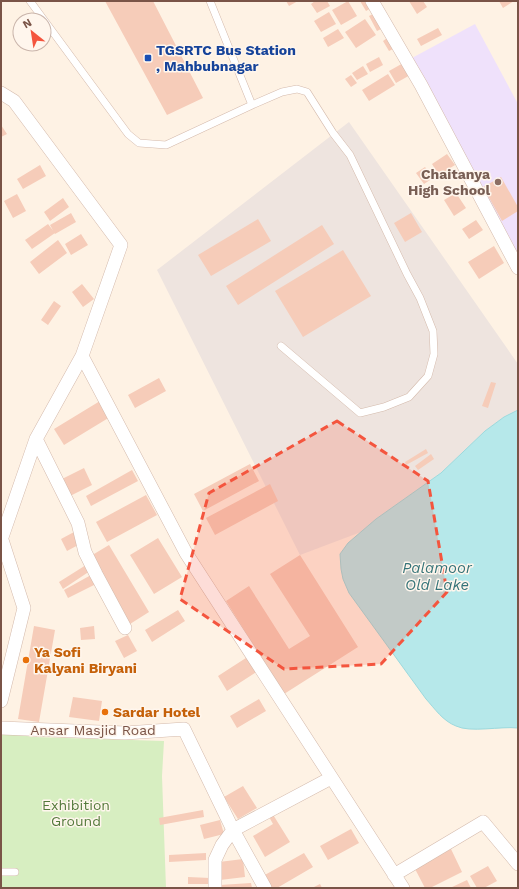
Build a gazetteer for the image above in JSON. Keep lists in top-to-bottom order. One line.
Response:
{"streets":{"street":["Ansar Masjid Road"]},"water":["Palamoor Old Lake"],"parks":["Exhibition Ground"],"places":{"transit":["TGSRTC Bus Station , Mahbubnagar"],"other":["Chaitanya High School","Ya Sofi Kalyani Biryani","Sardar Hotel"]},"north":"top left"}
